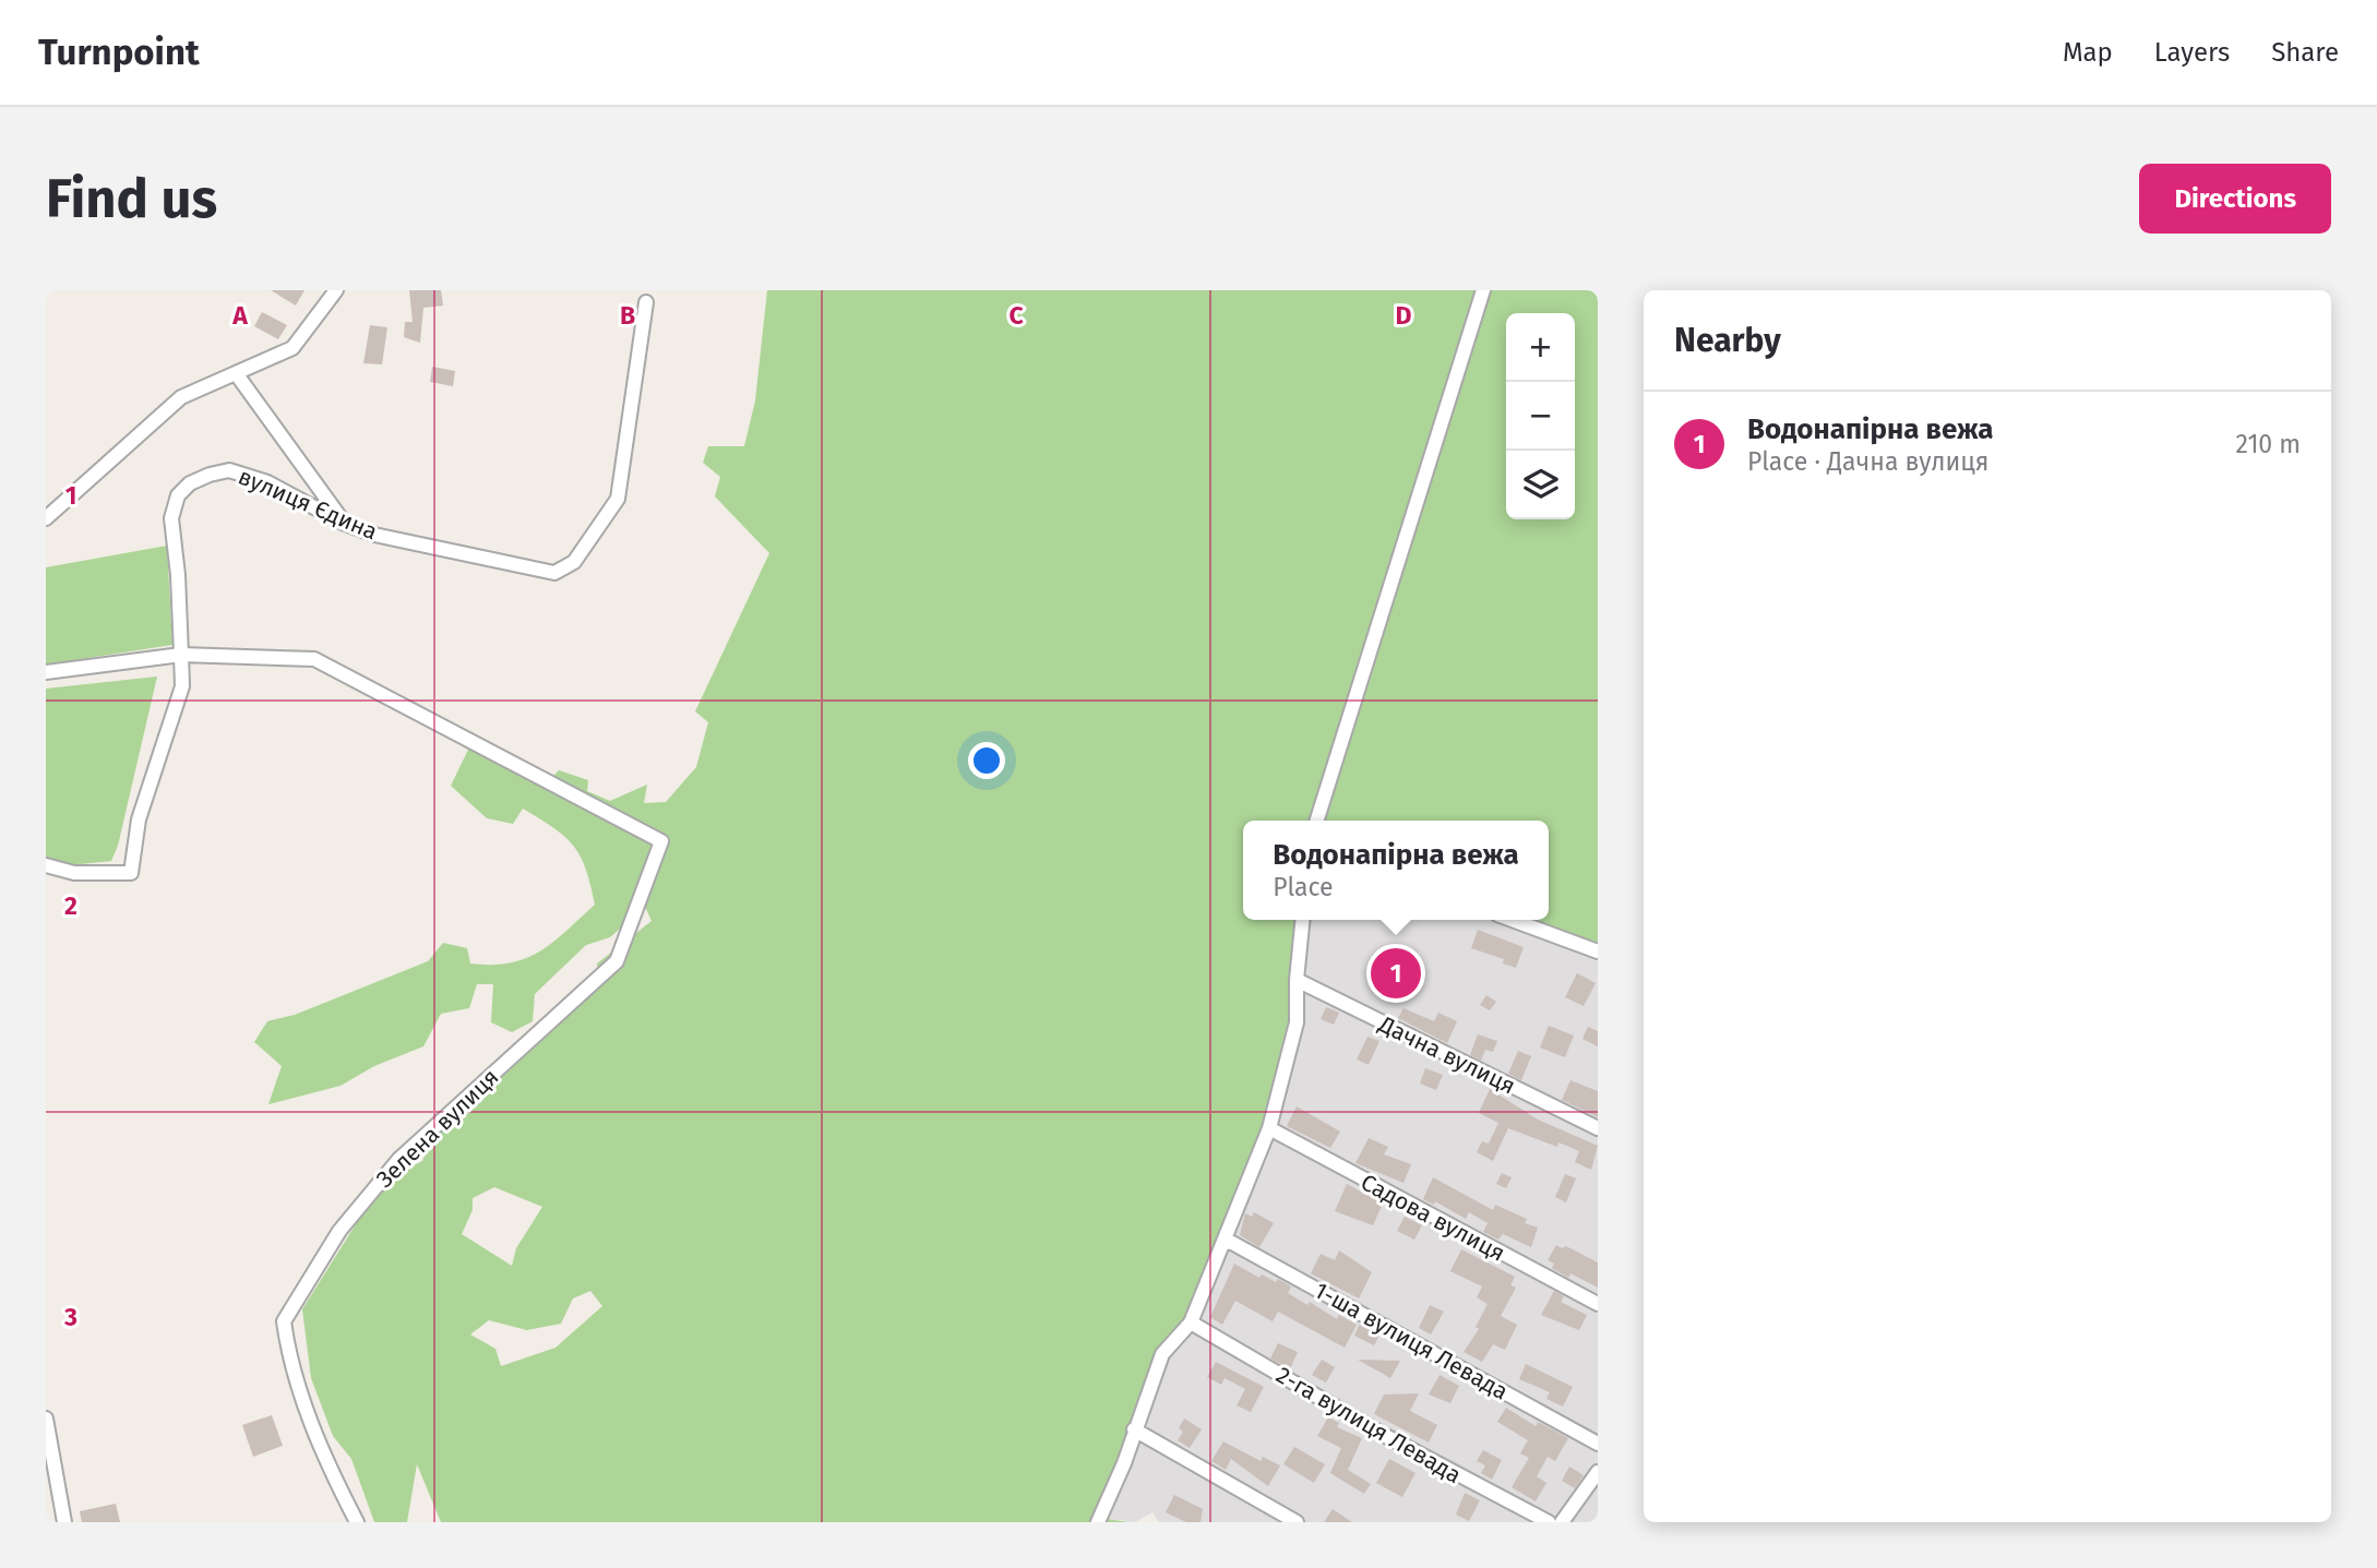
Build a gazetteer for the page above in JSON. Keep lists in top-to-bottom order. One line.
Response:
{"streets":{"street":["вулиця Єдина","Дачна вулиця","Зелена вулиця","Садова вулиця","1-ша вулиця Левада","2-га вулиця Левада"]},"crossings":[["вулиця Єдина","Зелена вулиця"]],"page":{"header":"Turnpoint","nav":["Map","Layers","Share"],"buttons":"Directions","title":"Find us","heading":"Nearby","map_buttons":["+","−"],"list":[{"mark":"1","name":"Водонапірна вежа","note":"Place · Дачна вулиця","value":"210 m"}],"popup":["Водонапірна вежа","Place"],"pins":"1"},"grid":{"columns":["A","B","C","D"],"rows":["1","2","3"]}}
